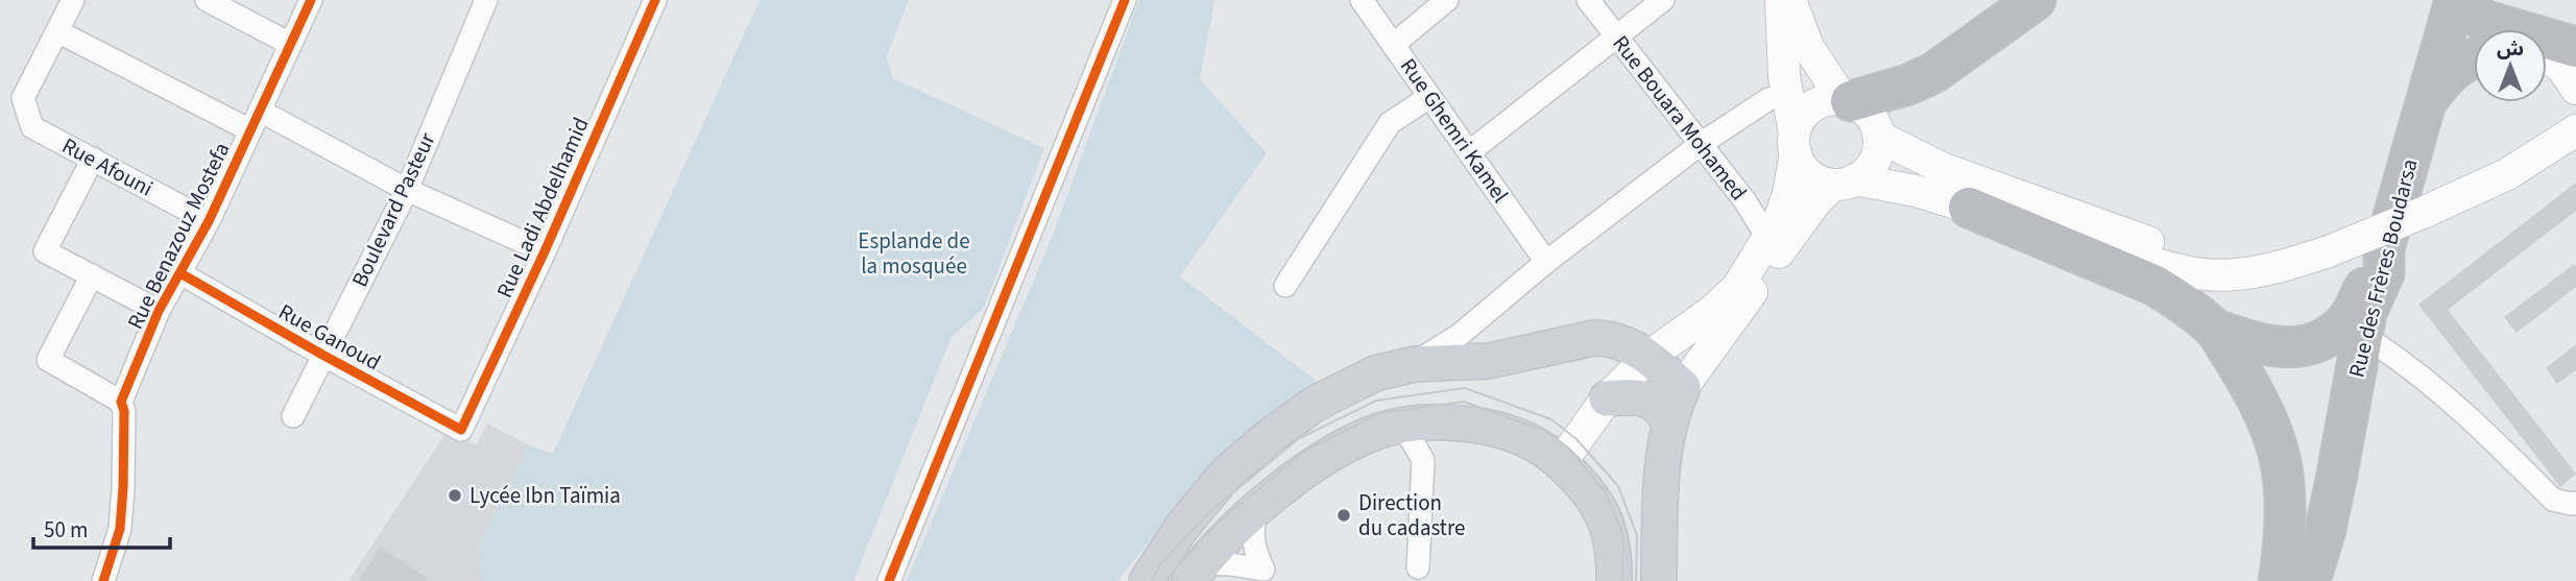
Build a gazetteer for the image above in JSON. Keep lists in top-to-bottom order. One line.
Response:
{"streets":{"highway":["Rue des Frères Boudarsa"],"street":["Rue Bouara Mohamed","Rue Ghemri Kamel","Rue Afouni","Rue Ladi Abdelhamid","Boulevard Pasteur","Rue Benazouz Mostefa","Rue Ganoud"]},"crossings":[["Rue Afouni","Rue Benazouz Mostefa"],["Rue Ladi Abdelhamid","Rue Ganoud"],["Boulevard Pasteur","Rue Ganoud"],["Rue Benazouz Mostefa","Rue Ganoud"]],"parks":["Esplande de la mosquée"],"places":["Lycée Ibn Taïmia","Direction du cadastre"],"scale_bar":"50 m","north":"top"}
